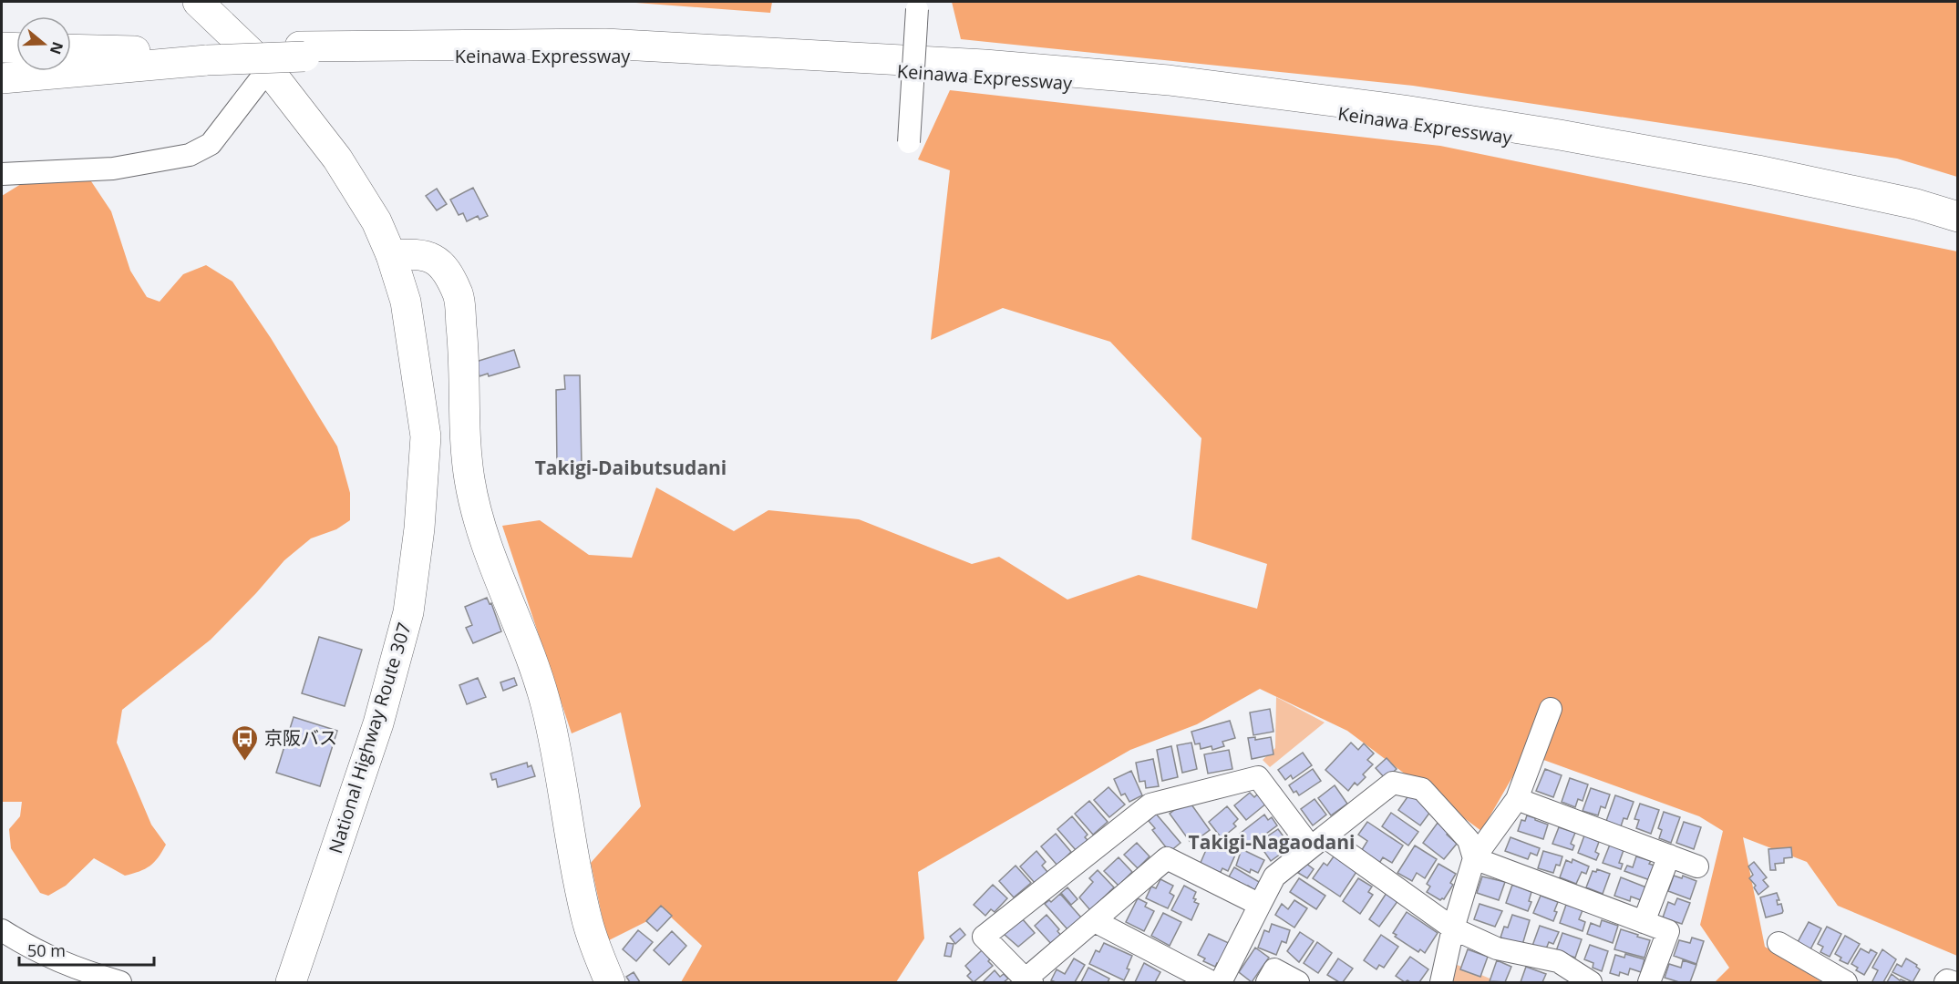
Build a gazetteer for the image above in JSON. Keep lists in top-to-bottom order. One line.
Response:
{"streets":{"main road":["Keinawa Expressway","National Highway Route 307"]},"districts":["Takigi-Daibutsudani","Takigi-Nagaodani"],"places":{"bus stop":["京阪バス"]},"scale_bar":"50 m","north":"right"}
